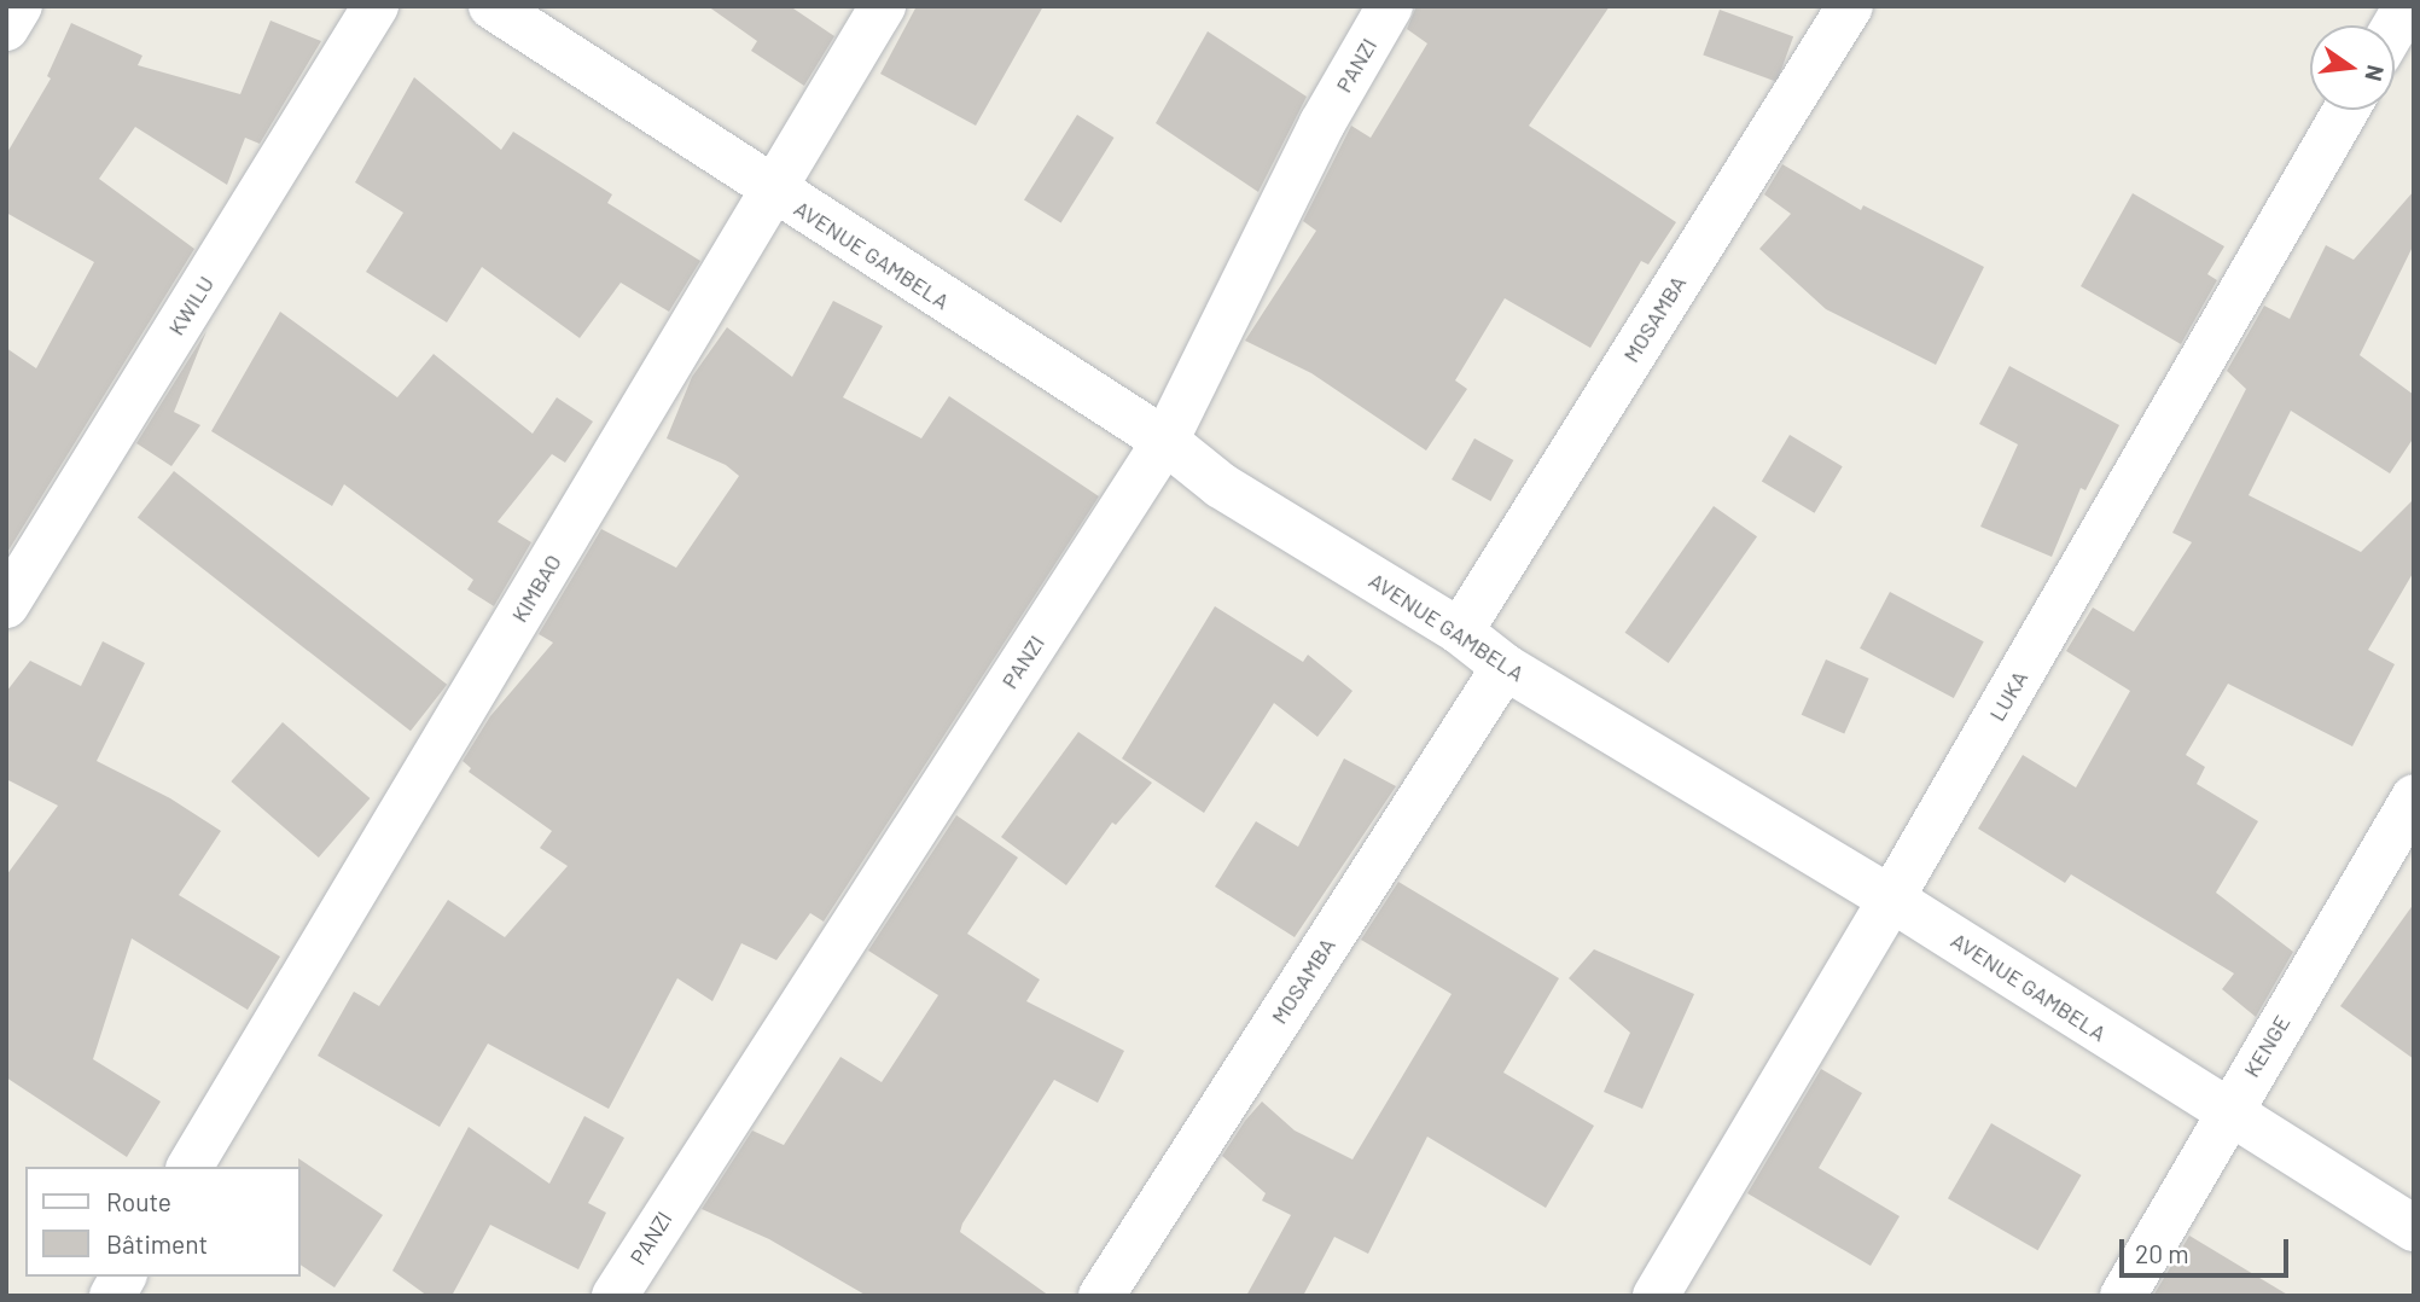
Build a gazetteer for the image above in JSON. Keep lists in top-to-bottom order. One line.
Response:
{"streets":{"street":["PANZI","AVENUE GAMBELA","KWILU","MOSAMBA","KIMBAO","LUKA","KENGE"]},"crossings":[["PANZI","AVENUE GAMBELA"],["AVENUE GAMBELA","MOSAMBA"],["AVENUE GAMBELA","KIMBAO"],["AVENUE GAMBELA","LUKA"],["AVENUE GAMBELA","KENGE"]],"legend":["Route","Bâtiment"],"scale_bar":"20 m","north":"right"}
